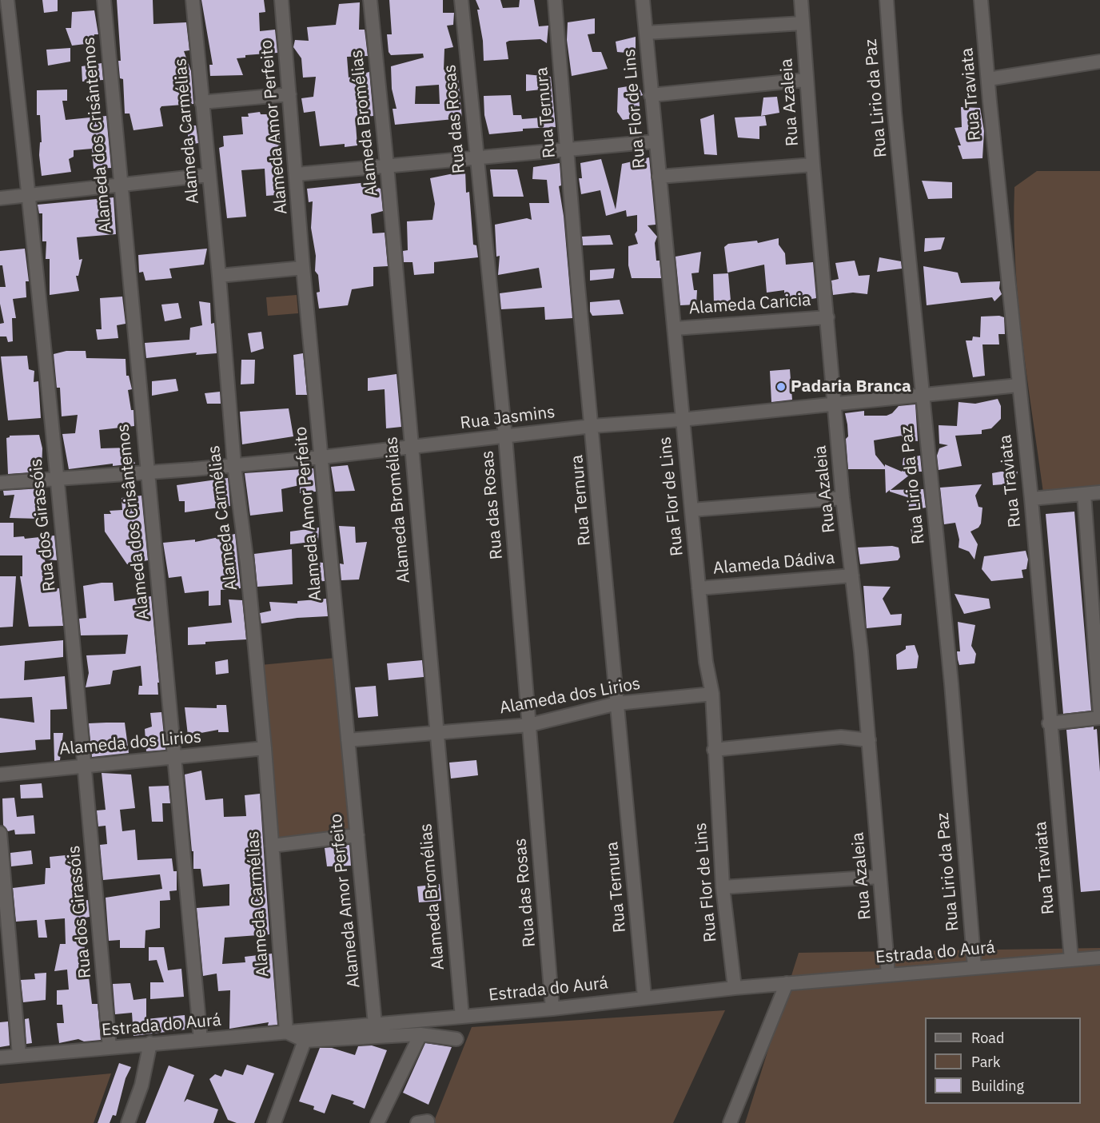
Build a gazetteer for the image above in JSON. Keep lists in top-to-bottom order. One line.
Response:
{"streets":{"street":["Rua Traviata","Rua Lirio da Paz","Rua Azaleia","Rua Flor de Lins","Rua Ternura","Rua das Rosas","Alameda Bromélias","Alameda Amor Perfeito","Alameda Carmélias","Alameda dos Crisântemos","Alameda Caricia","Rua Jasmins","Rua dos Girassóis","Alameda Dádiva","Alameda dos Lirios","Estrada do Aurá"]},"crossings":[["Rua Traviata","Rua Jasmins"],["Rua Traviata","Estrada do Aurá"],["Rua Lirio da Paz","Rua Jasmins"],["Rua Lirio da Paz","Estrada do Aurá"],["Rua Azaleia","Alameda Caricia"],["Rua Azaleia","Rua Jasmins"],["Rua Azaleia","Alameda Dádiva"],["Rua Azaleia","Estrada do Aurá"],["Rua Flor de Lins","Alameda Caricia"],["Rua Flor de Lins","Rua Jasmins"],["Rua Flor de Lins","Alameda Dádiva"],["Rua Flor de Lins","Alameda dos Lirios"],["Rua Flor de Lins","Estrada do Aurá"],["Rua Ternura","Rua Jasmins"],["Rua Ternura","Alameda dos Lirios"],["Rua Ternura","Estrada do Aurá"],["Rua das Rosas","Rua Jasmins"],["Rua das Rosas","Alameda dos Lirios"],["Rua das Rosas","Estrada do Aurá"],["Alameda Bromélias","Rua Jasmins"],["Alameda Bromélias","Alameda dos Lirios"],["Alameda Bromélias","Estrada do Aurá"],["Alameda Amor Perfeito","Rua Jasmins"],["Alameda Amor Perfeito","Alameda dos Lirios"],["Alameda Amor Perfeito","Estrada do Aurá"],["Alameda Carmélias","Rua Jasmins"],["Alameda Carmélias","Alameda dos Lirios"],["Alameda Carmélias","Estrada do Aurá"],["Alameda dos Crisântemos","Rua Jasmins"],["Alameda dos Crisântemos","Alameda dos Lirios"],["Alameda dos Crisântemos","Estrada do Aurá"],["Rua Jasmins","Rua dos Girassóis"],["Rua dos Girassóis","Alameda dos Lirios"],["Rua dos Girassóis","Estrada do Aurá"]],"places":["Padaria Branca"],"legend":["Road","Park","Building"]}
